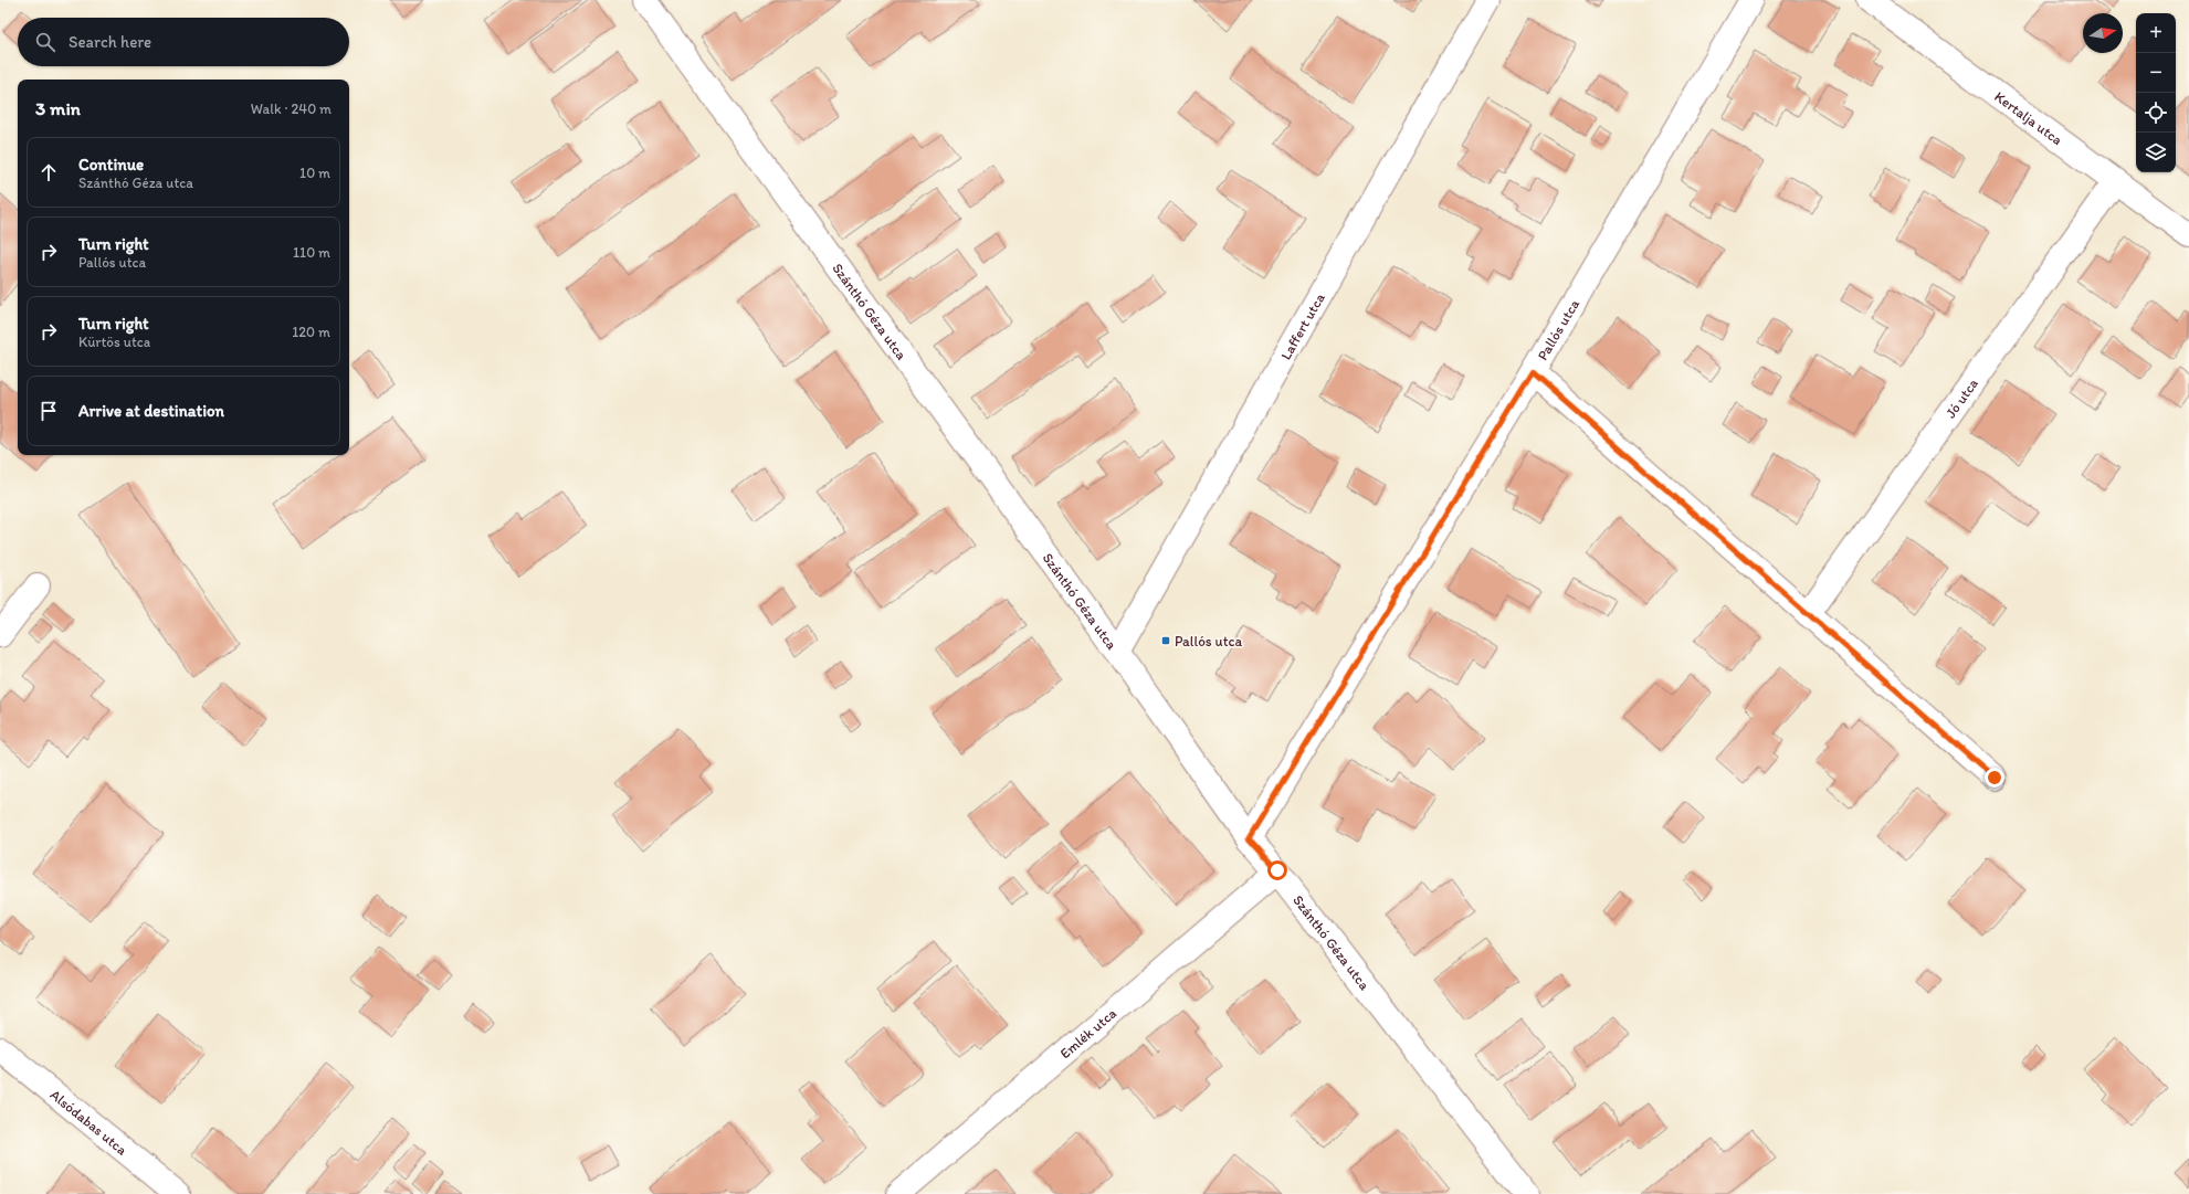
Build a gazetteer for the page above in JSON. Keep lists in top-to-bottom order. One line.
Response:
{"streets":{"street":["Kertalja utca","Szánthó Géza utca","Laffert utca","Pallós utca","Jó utca","Emlék utca","Alsódabas utca"]},"crossings":[["Kertalja utca","Jó utca"],["Szánthó Géza utca","Laffert utca"],["Szánthó Géza utca","Pallós utca"],["Szánthó Géza utca","Emlék utca"]],"places":{"transit":["Pallós utca"]},"north":"right","page":{"map_buttons":["+","−"],"search":"Search here","heading":["3 min","Walk · 240 m"],"list":[["Continue","Szánthó Géza utca","10 m"],["Turn right","Pallós utca","110 m"],["Turn right","Kürtös utca","120 m"],"Arrive at destination"]}}
